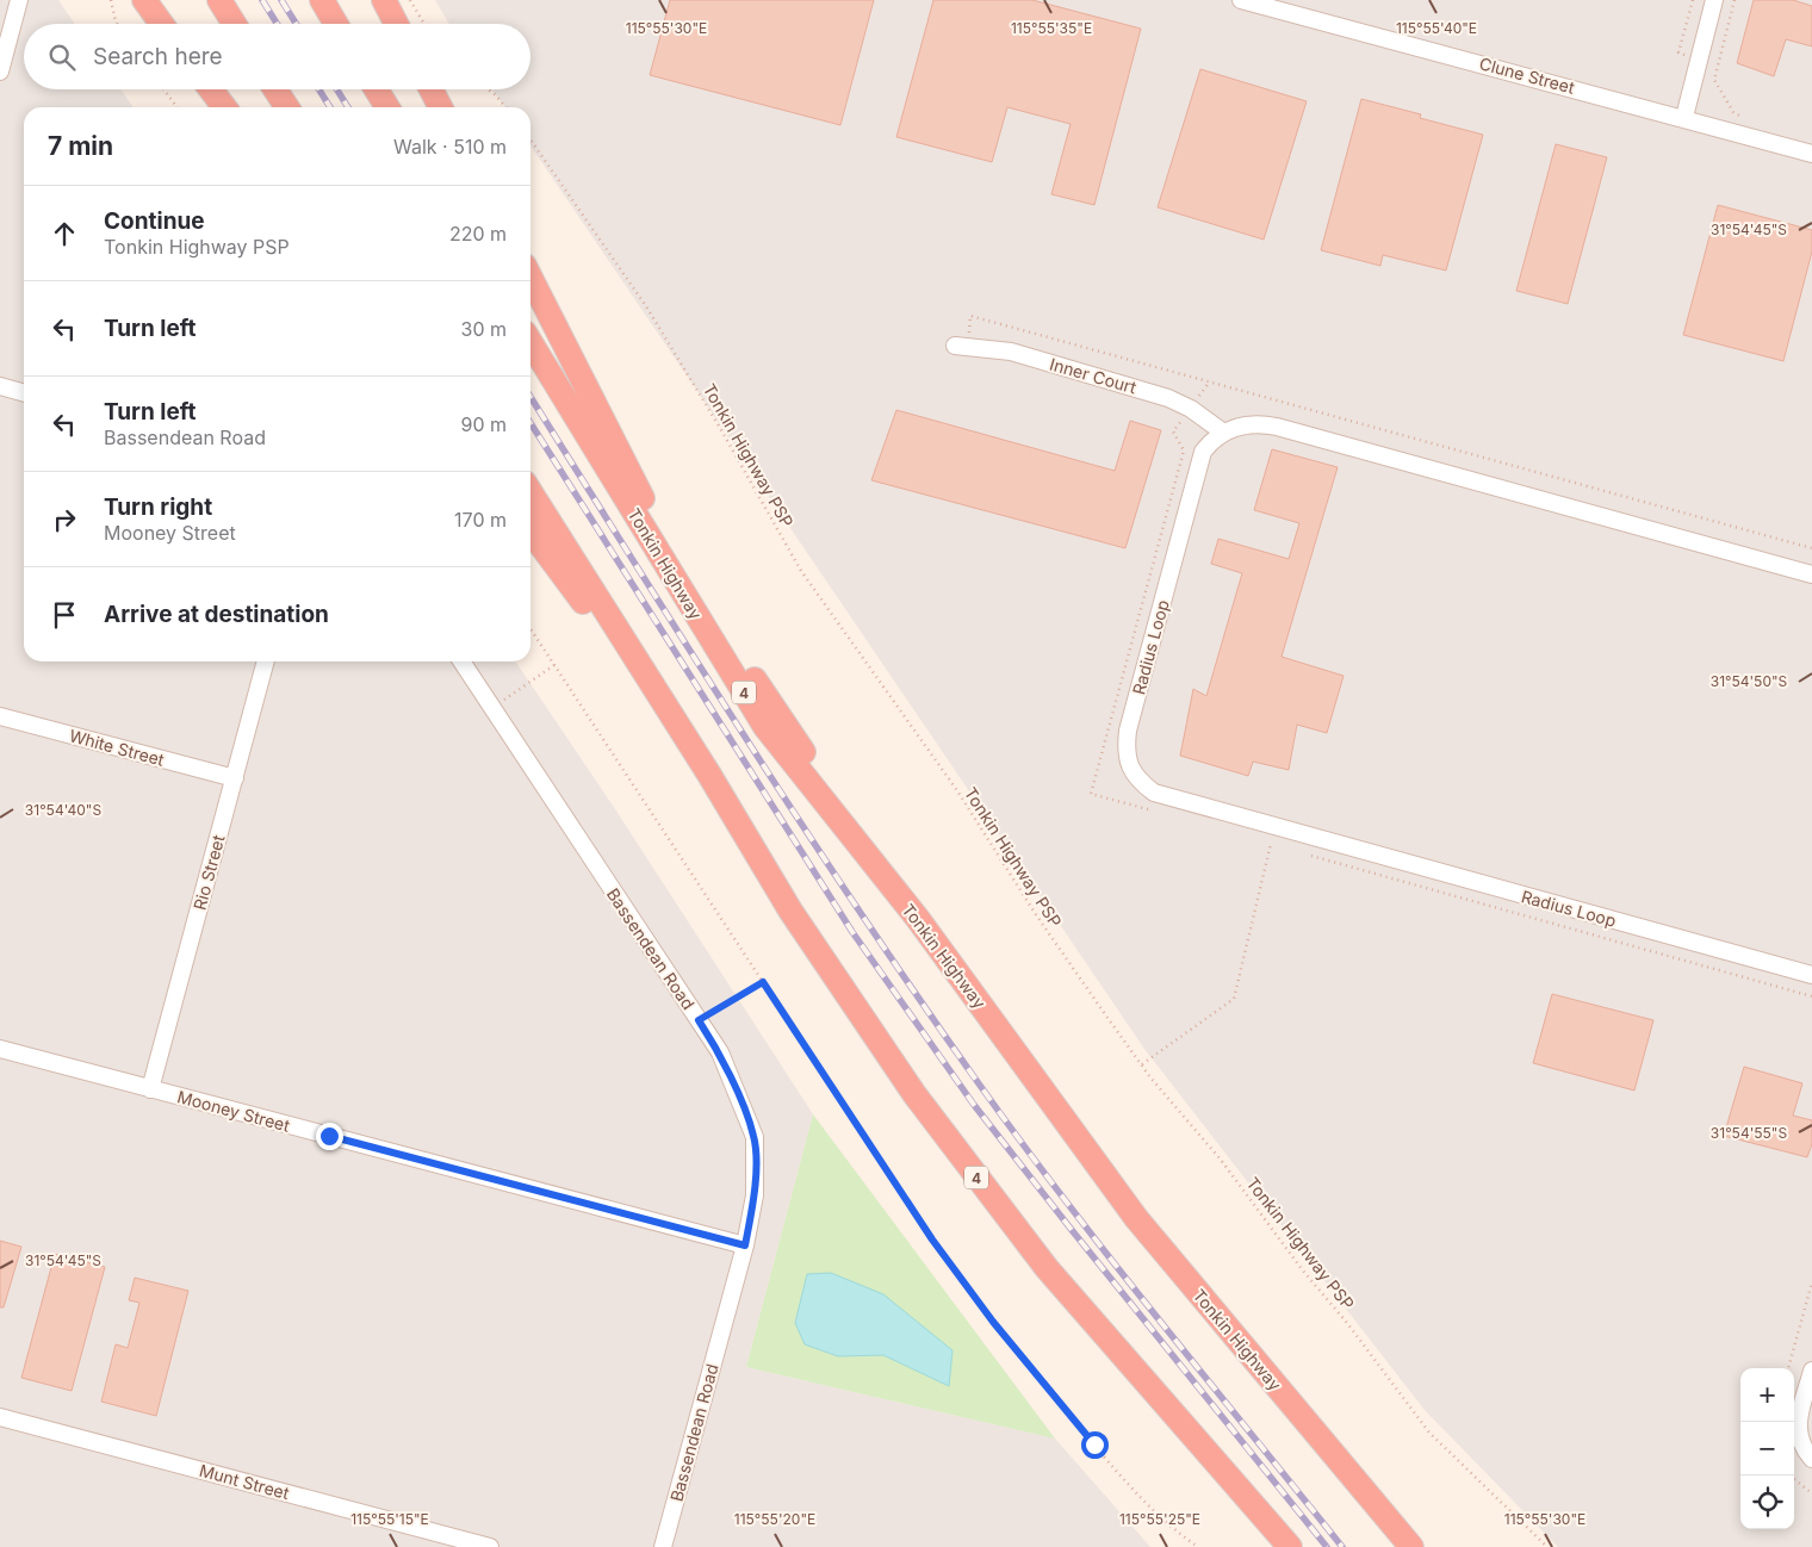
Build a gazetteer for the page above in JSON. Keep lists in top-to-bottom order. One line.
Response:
{"streets":{"highway":["Tonkin Highway","4"],"street":["Clune Street","Inner Court","Radius Loop","White Street","Rio Street","Bassendean Road","Mooney Street","Munt Street"],"path":["Tonkin Highway PSP"]},"crossings":[["Inner Court","Radius Loop"],["White Street","Rio Street"],["Rio Street","Mooney Street"],["Bassendean Road","Mooney Street"]],"page":{"search":"Search here","heading":["7 min","Walk · 510 m"],"list":[["Continue","Tonkin Highway PSP","220 m"],["Turn left","30 m"],["Turn left","Bassendean Road","90 m"],["Turn right","Mooney Street","170 m"],"Arrive at destination"],"map_buttons":["+","−"]},"coordinates":["115°55'30\"E","115°55'35\"E","115°55'40\"E","31°54'45\"S","31°54'50\"S","31°54'40\"S","31°54'55\"S","115°55'15\"E","115°55'20\"E","115°55'25\"E"]}
